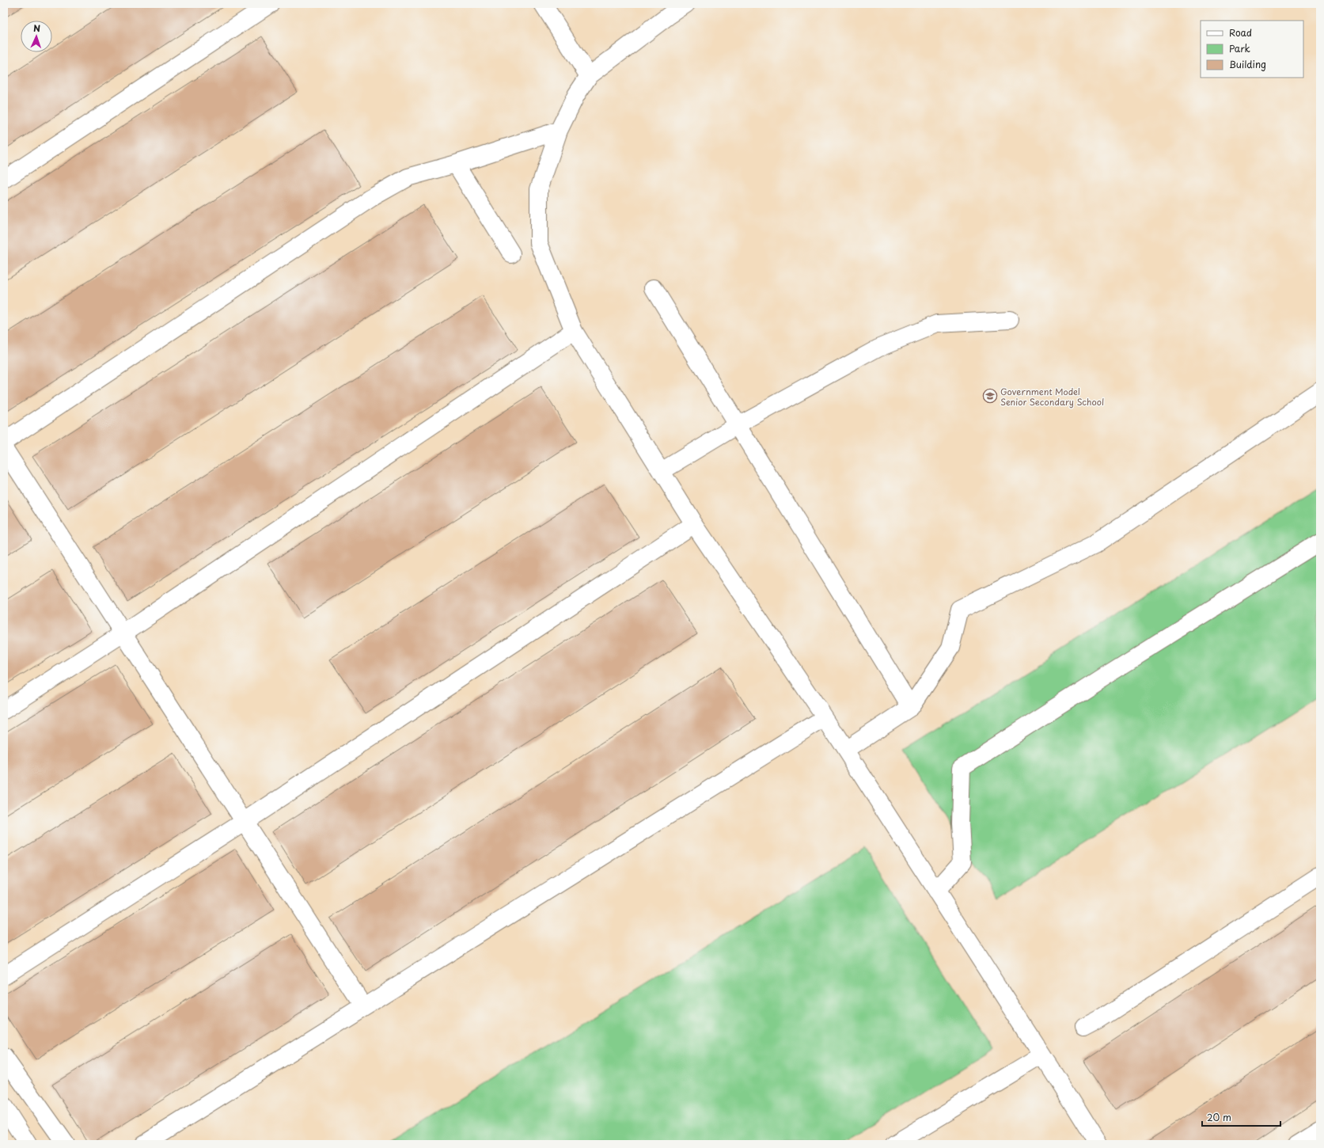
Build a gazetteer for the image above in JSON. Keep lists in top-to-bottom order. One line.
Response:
{"places":{"school or university":["Government Model Senior Secondary School"]},"legend":["Road","Park","Building"],"scale_bar":"20 m","north":"top"}
